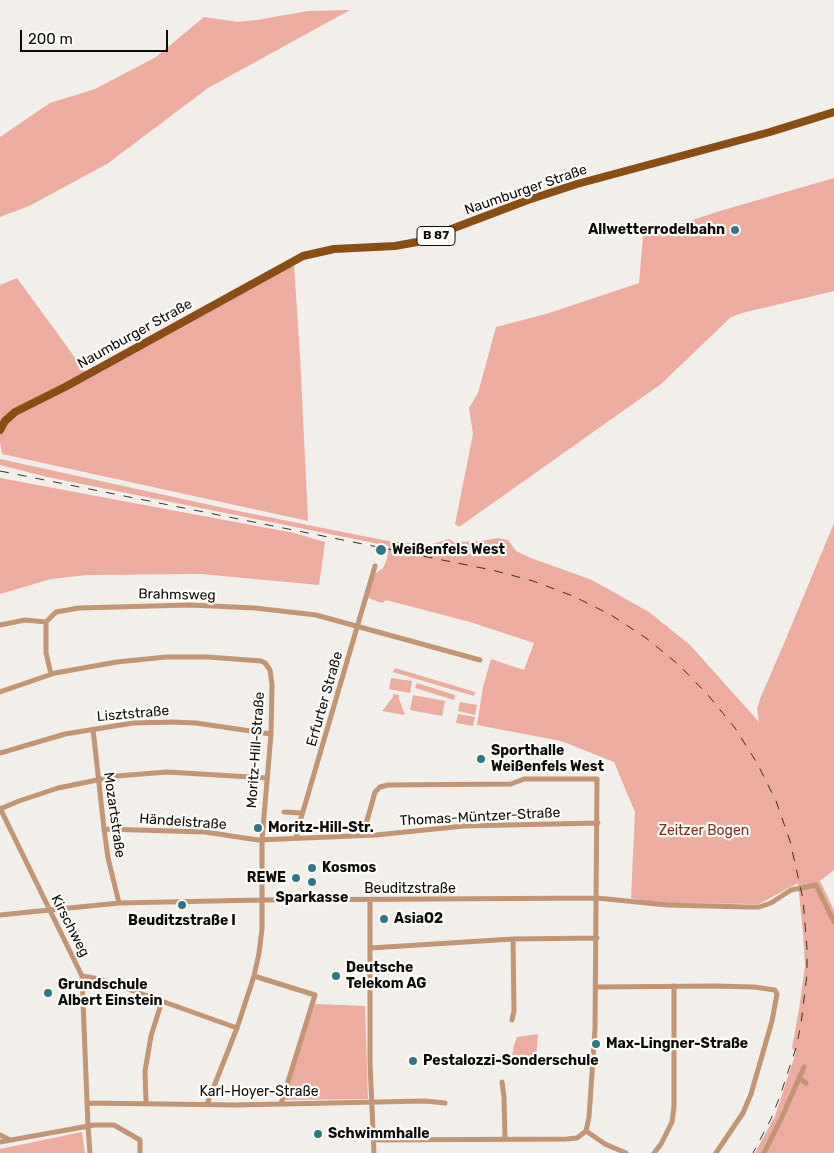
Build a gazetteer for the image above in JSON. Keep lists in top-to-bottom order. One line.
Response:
{"streets":{"main road":["Naumburger Straße","B 87"],"street":["Brahmsweg","Erfurter Straße","Lisztstraße","Moritz-Hill-Straße","Mozartstraße","Thomas-Müntzer-Straße","Händelstraße","Beuditzstraße","Kirschweg","Karl-Hoyer-Straße"]},"crossings":[["Brahmsweg","Erfurter Straße"],["Erfurter Straße","Thomas-Müntzer-Straße"],["Lisztstraße","Moritz-Hill-Straße"],["Lisztstraße","Mozartstraße"],["Moritz-Hill-Straße","Thomas-Müntzer-Straße"],["Moritz-Hill-Straße","Händelstraße"],["Moritz-Hill-Straße","Beuditzstraße"],["Moritz-Hill-Straße","Karl-Hoyer-Straße"],["Mozartstraße","Händelstraße"],["Mozartstraße","Beuditzstraße"],["Thomas-Müntzer-Straße","Händelstraße"],["Beuditzstraße","Kirschweg"],["Kirschweg","Karl-Hoyer-Straße"]],"parks":["Zeitzer Bogen"],"places":["Allwetterrodelbahn","Weißenfels West","Sporthalle Weißenfels West","Moritz-Hill-Str.","Kosmos","REWE","Sparkasse","Beuditzstraße I","AsiaO2","Deutsche Telekom AG","Grundschule Albert Einstein","Max-Lingner-Straße","Pestalozzi-Sonderschule","Schwimmhalle"],"scale_bar":"200 m"}
